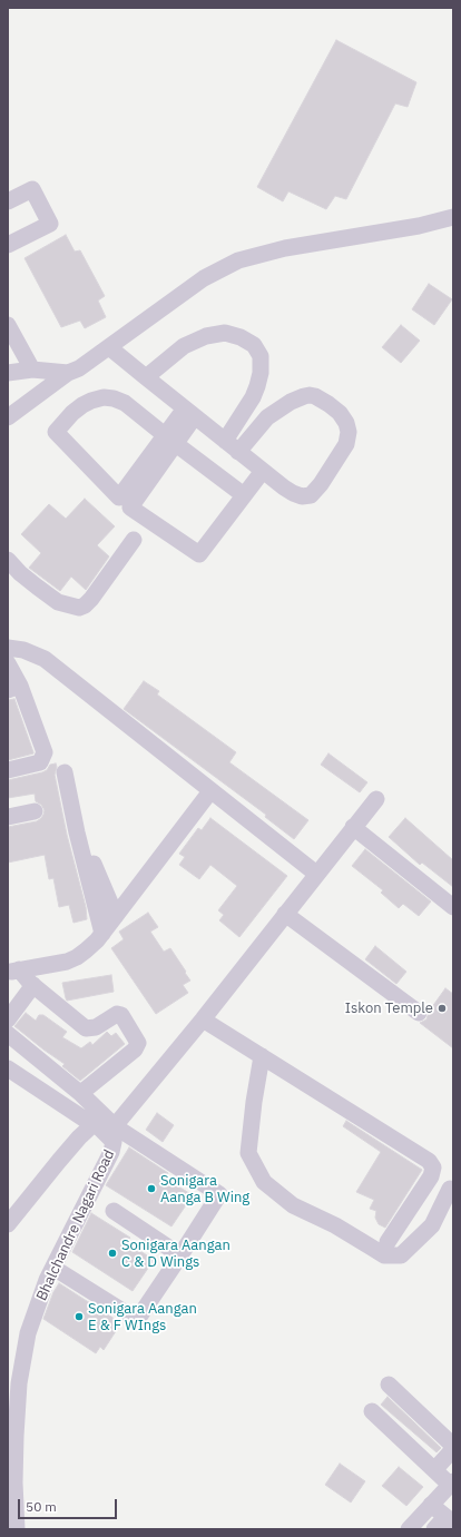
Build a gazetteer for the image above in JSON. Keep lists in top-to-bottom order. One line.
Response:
{"streets":{"street":["Bhalchandre Nagari Road"]},"places":["Iskon Temple","Sonigara Aanga B Wing","Sonigara Aangan C & D Wings","Sonigara Aangan E & F WIngs"],"scale_bar":"50 m"}
